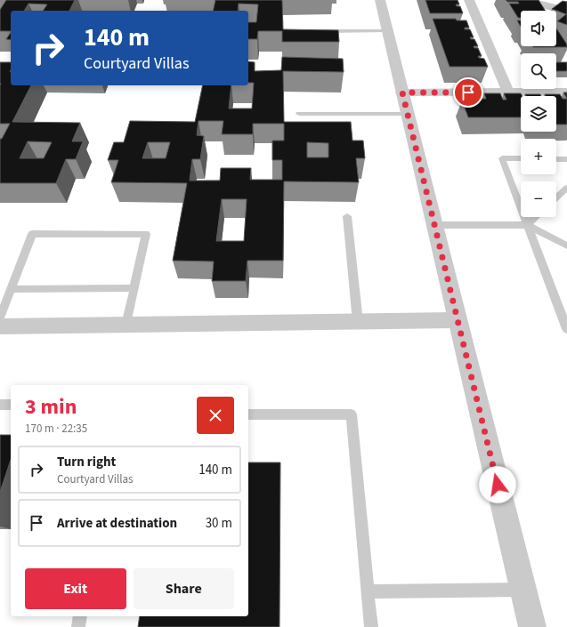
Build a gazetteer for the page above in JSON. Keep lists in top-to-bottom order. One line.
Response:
{"page":{"map_buttons":["+","−"],"turn":["140 m","Courtyard Villas"],"heading":["3 min","170 m · 22:35"],"list":[{"name":"Turn right","note":"Courtyard Villas","value":"140 m"},{"name":"Arrive at destination","value":"30 m"}],"buttons":["Exit","Share"]}}
